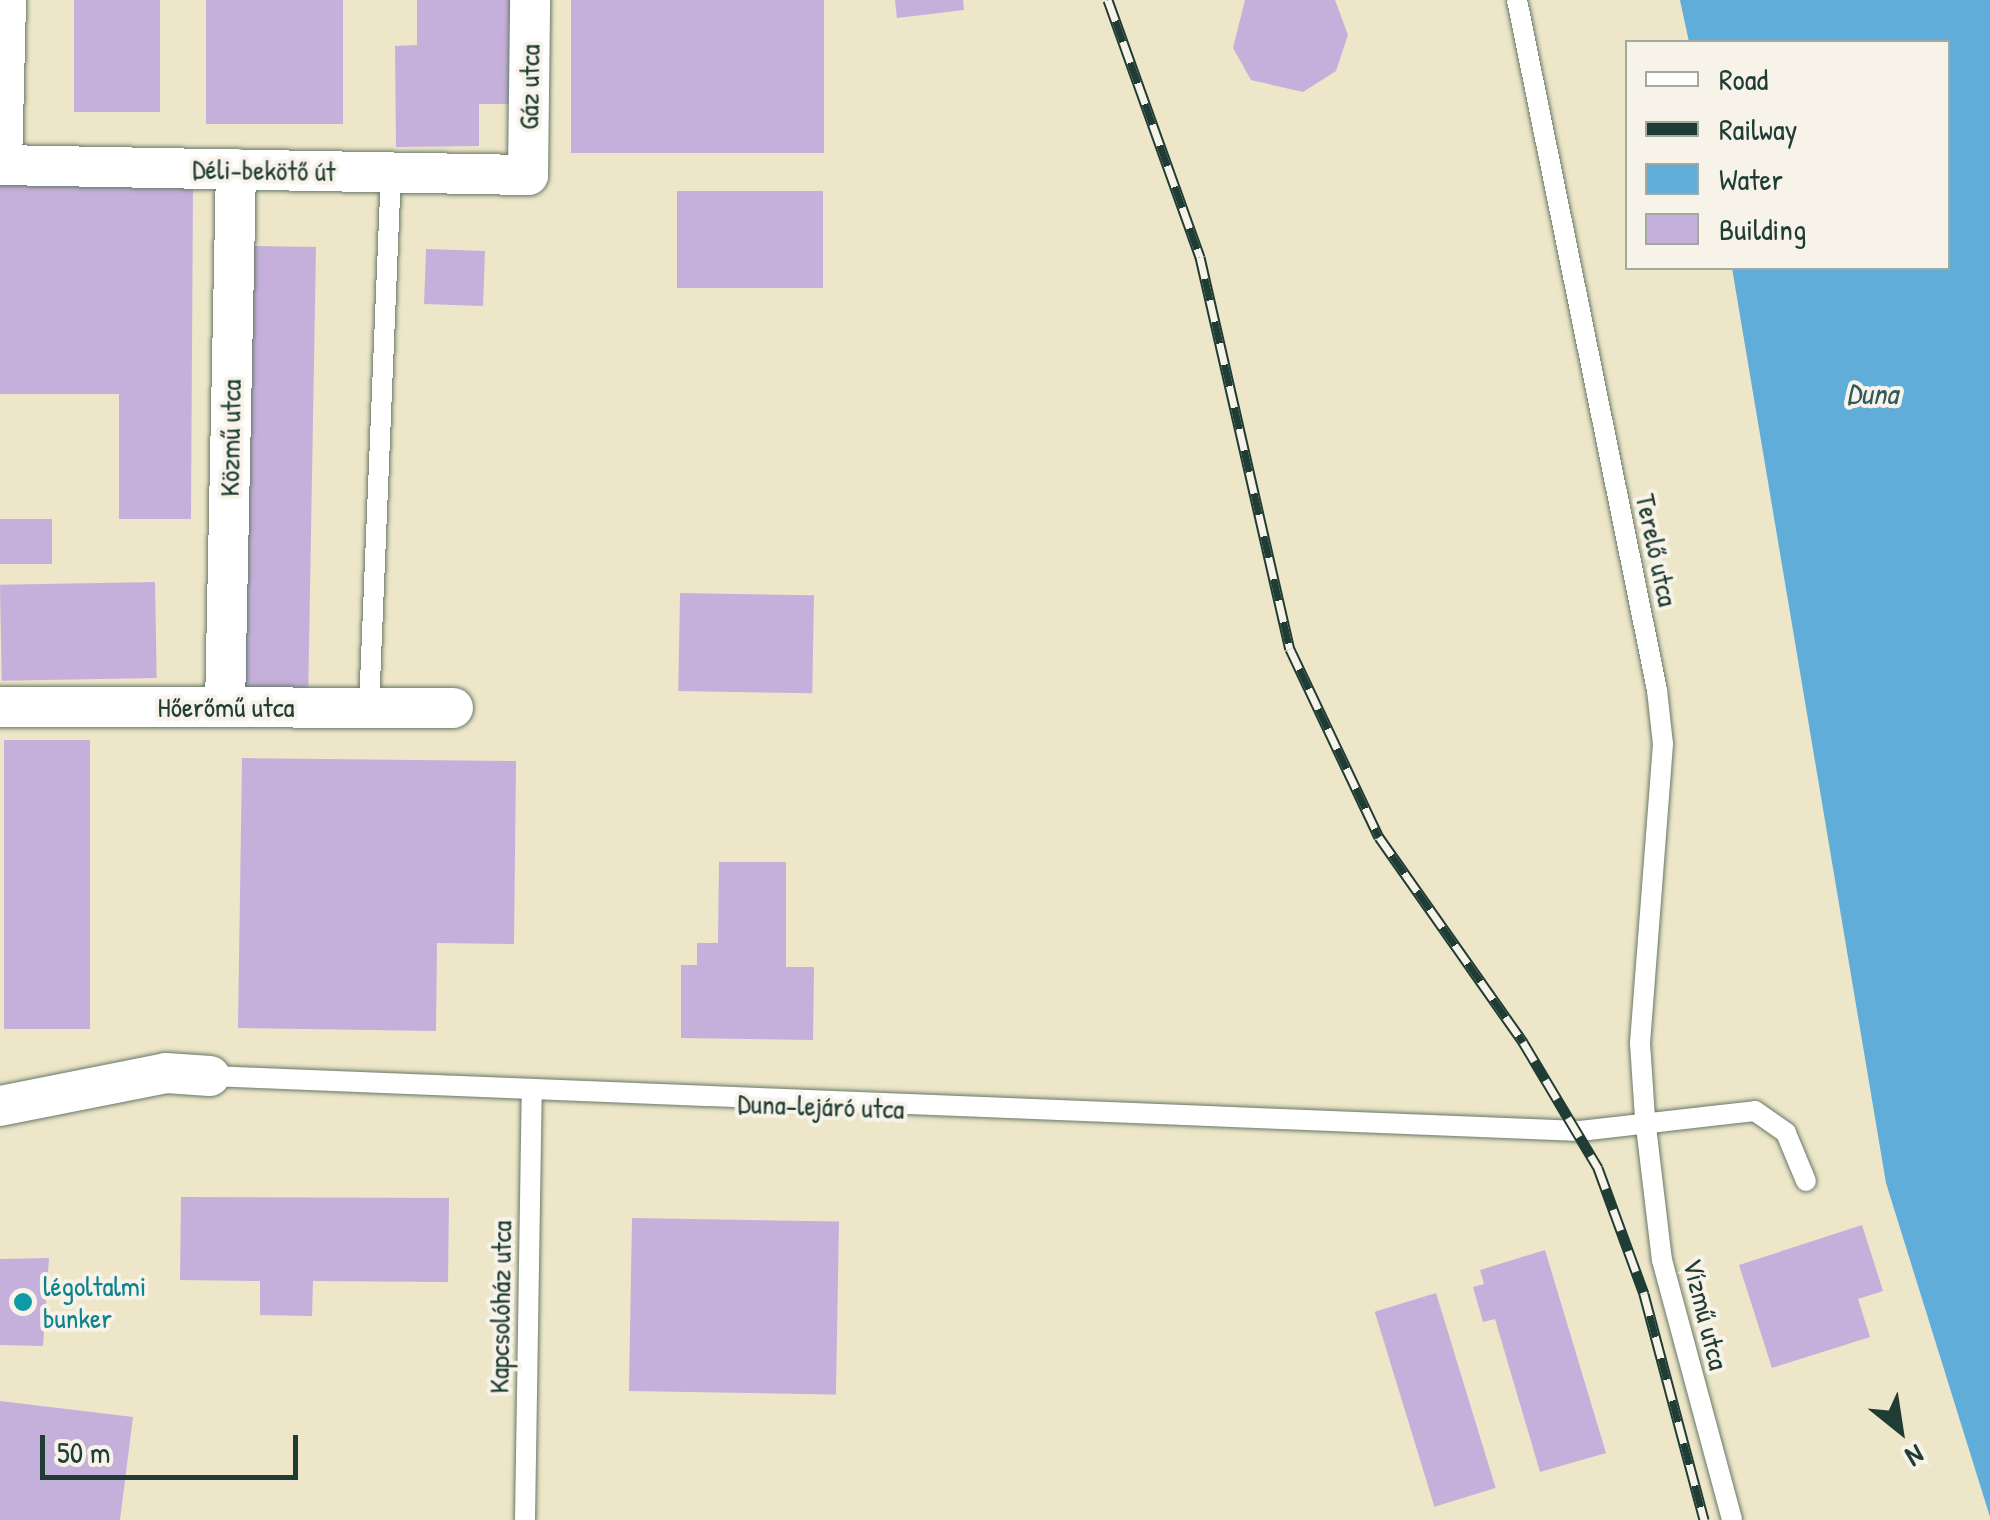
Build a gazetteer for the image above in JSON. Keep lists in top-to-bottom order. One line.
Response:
{"streets":{"street":["Gáz utca","Déli-bekötő út","Közmű utca","Hőerőmű utca","Duna-lejáró utca"],"lane":["Terelő utca","Kapcsolóház utca","Vízmű utca"]},"crossings":[["Gáz utca","Déli-bekötő út"],["Déli-bekötő út","Közmű utca"],["Közmű utca","Hőerőmű utca"],["Terelő utca","Duna-lejáró utca"],["Terelő utca","Vízmű utca"],["Duna-lejáró utca","Kapcsolóház utca"],["Duna-lejáró utca","Vízmű utca"]],"water":["Duna"],"places":["légoltalmi bunker"],"legend":["Road","Railway","Water","Building"],"scale_bar":"50 m","north":"bottom right"}
